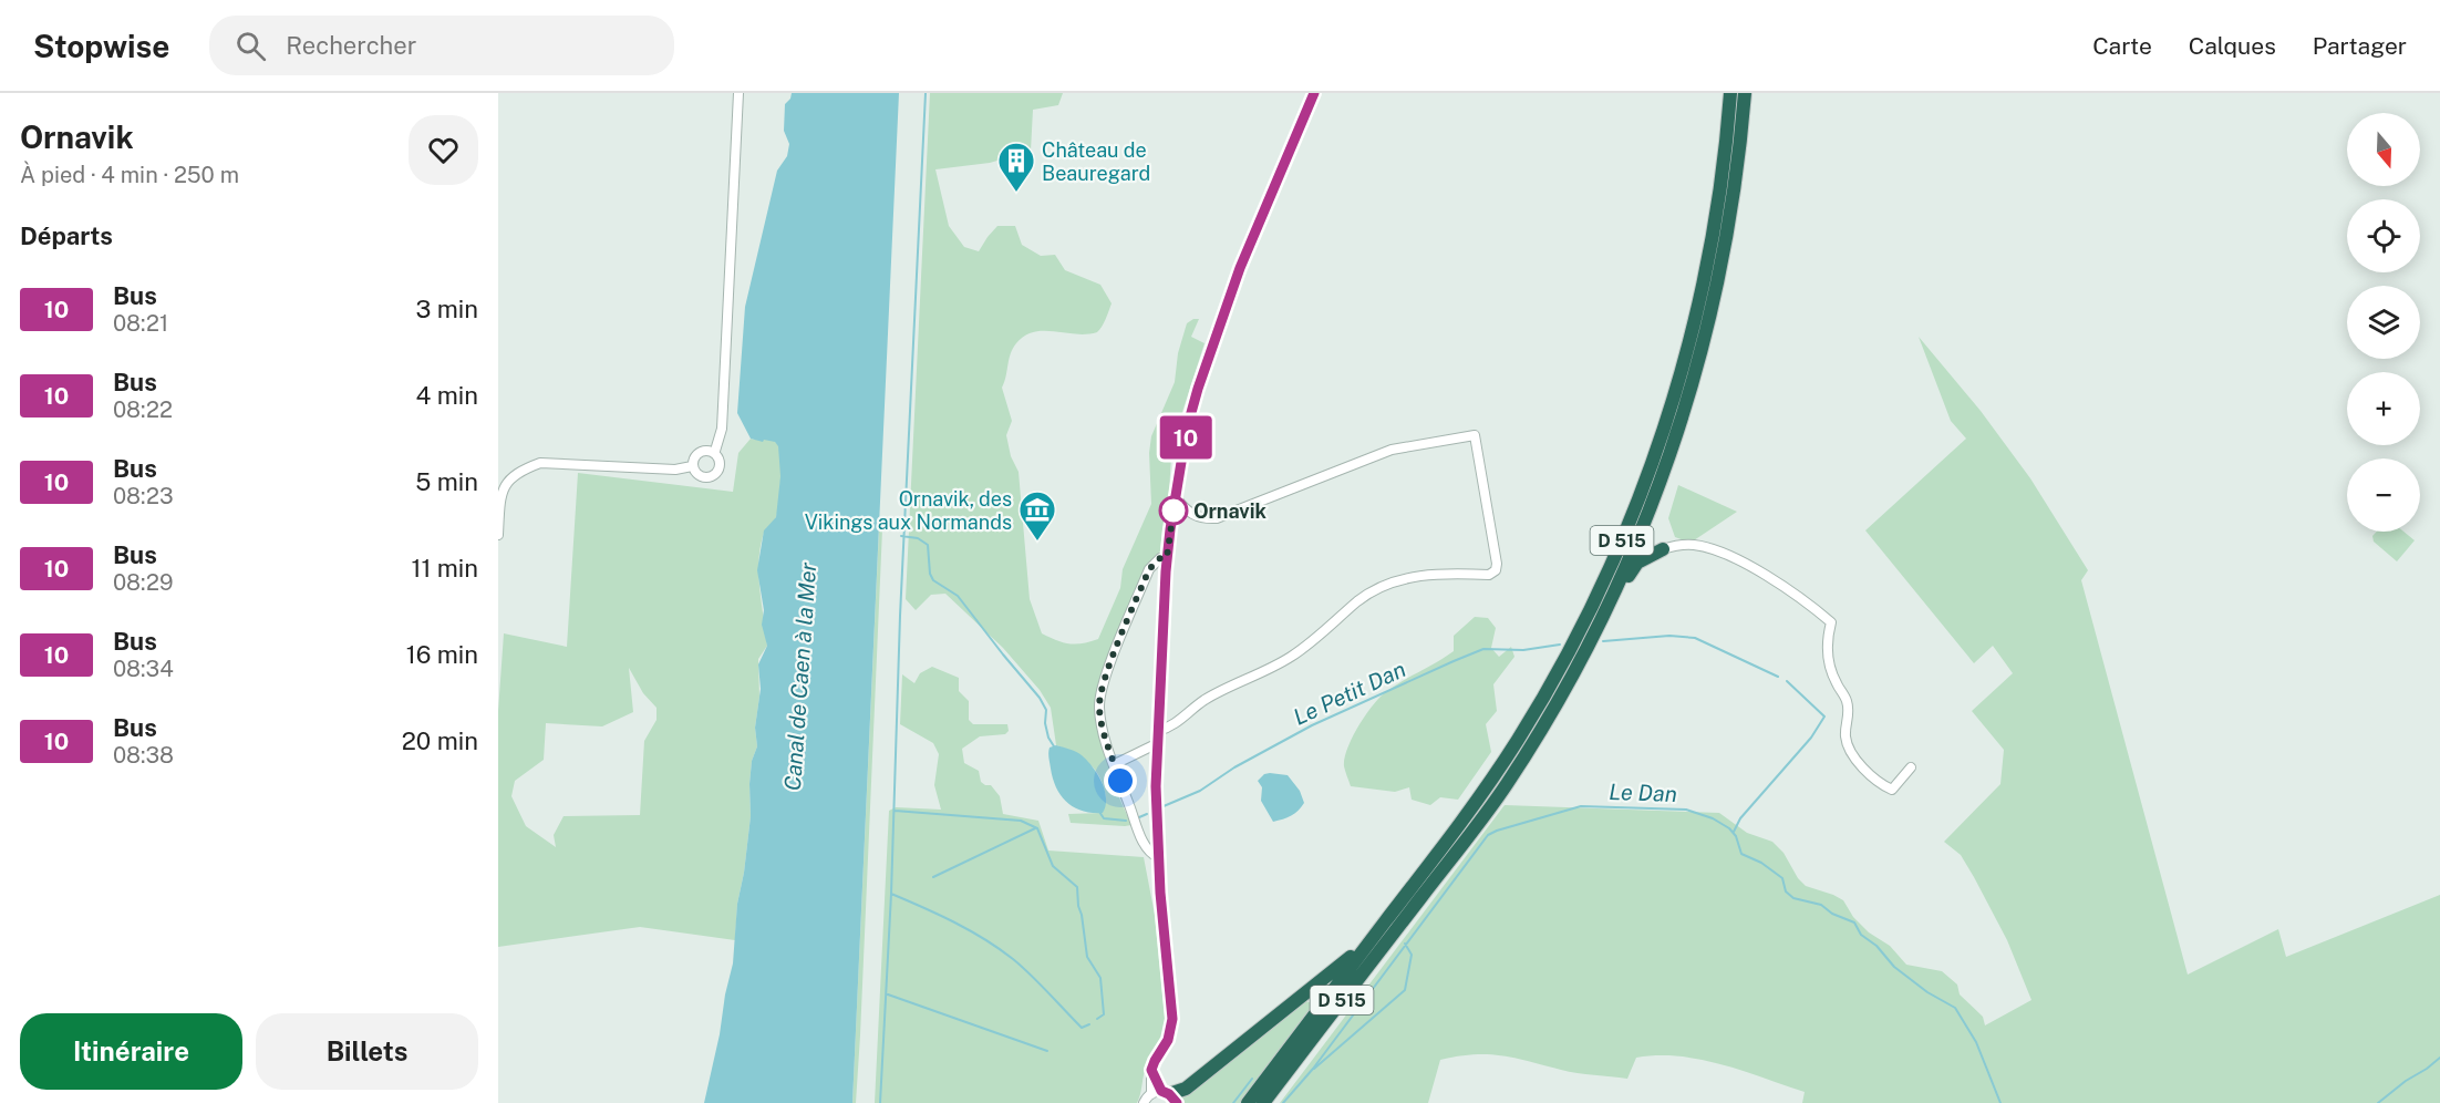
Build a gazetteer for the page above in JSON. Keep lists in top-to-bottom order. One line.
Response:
{"streets":{"highway":["D 515"]},"water":["Canal de Caen à la Mer","Le Petit Dan","Le Dan"],"places":{"building":["Château de Beauregard"],"other":["Ornavik"],"museum":["Ornavik, des Vikings aux Normands"]},"lines":["bus line 10"],"north":"bottom","page":{"header":"Stopwise","search":"Rechercher","nav":["Carte","Calques","Partager"],"heading":[["Ornavik","À pied · 4 min · 250 m"],"Départs"],"on_map":"10","map_buttons":["+","−"],"list":[{"mark":"10","name":"Bus","note":"08:21","value":"3 min"},{"mark":"10","name":"Bus","note":"08:22","value":"4 min"},{"mark":"10","name":"Bus","note":"08:23","value":"5 min"},{"mark":"10","name":"Bus","note":"08:29","value":"11 min"},{"mark":"10","name":"Bus","note":"08:34","value":"16 min"},{"mark":"10","name":"Bus","note":"08:38","value":"20 min"}],"buttons":["Itinéraire","Billets"]}}
